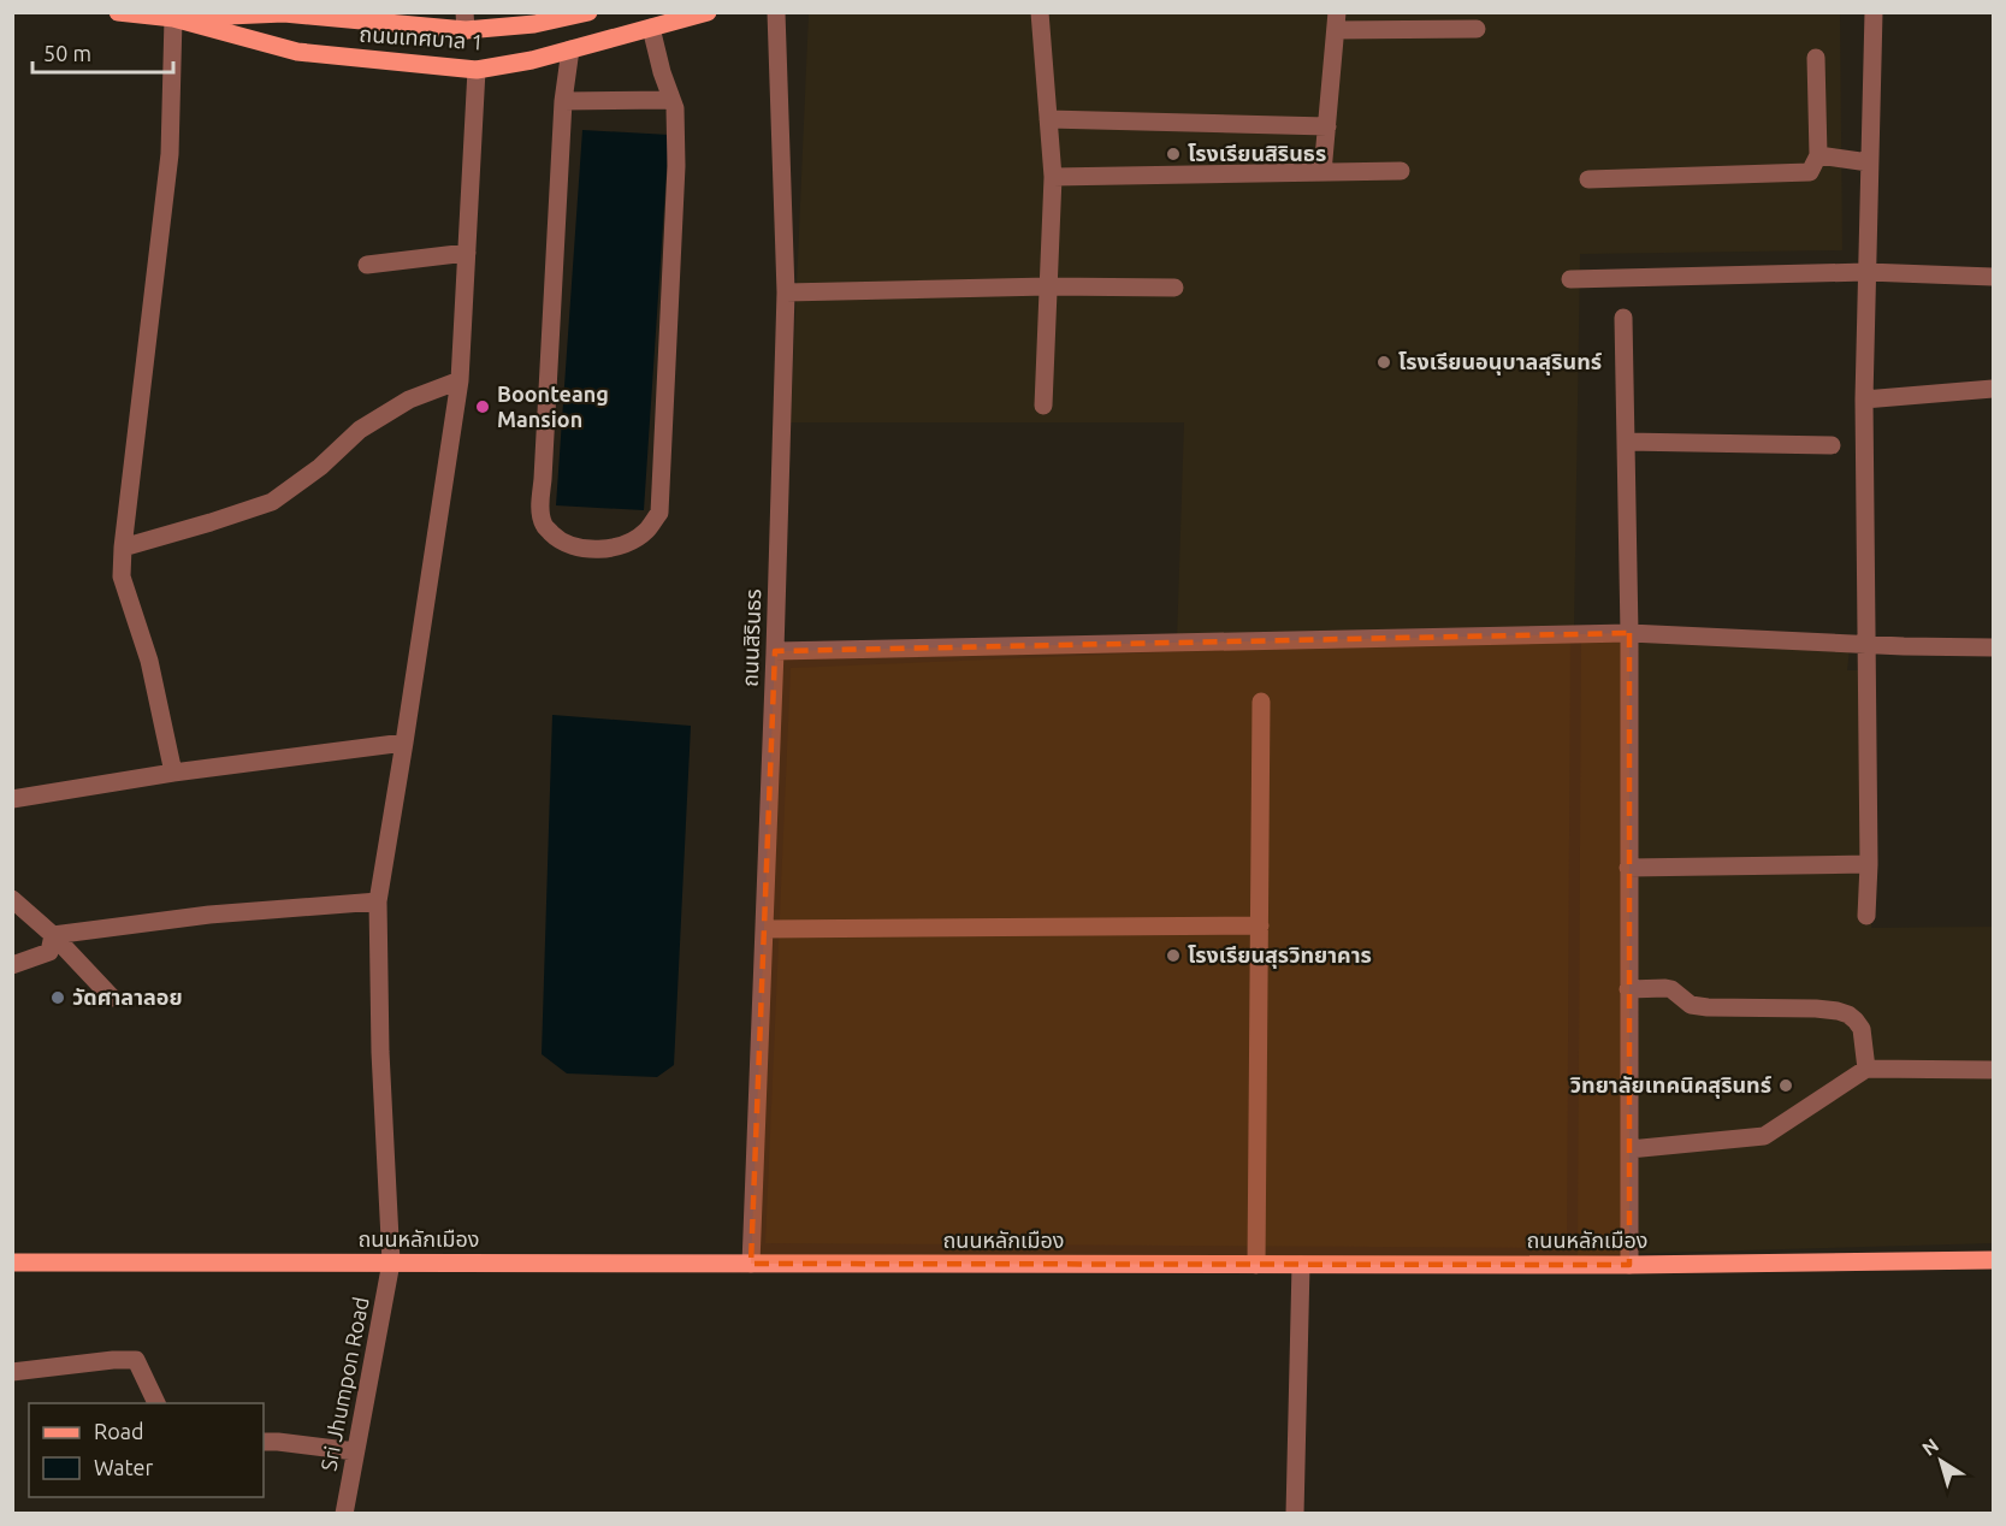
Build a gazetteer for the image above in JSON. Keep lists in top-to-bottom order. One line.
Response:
{"streets":{"main road":["ถนนเทศบาล 1","ถนนหลักเมือง"],"street":["ถนนสิรินธร","Sri Jhumpon Road"]},"crossings":[["ถนนเทศบาล 1","Sri Jhumpon Road"],["ถนนสิรินธร","ถนนหลักเมือง"],["ถนนหลักเมือง","Sri Jhumpon Road"]],"places":["โรงเรียนสิรินธร","โรงเรียนอนุบาลสุรินทร์","Boonteang Mansion","โรงเรียนสุรวิทยาคาร","วัดศาลาลอย","วิทยาลัยเทคนิคสุรินทร์"],"legend":["Road","Water"],"scale_bar":"50 m","north":"top left"}
